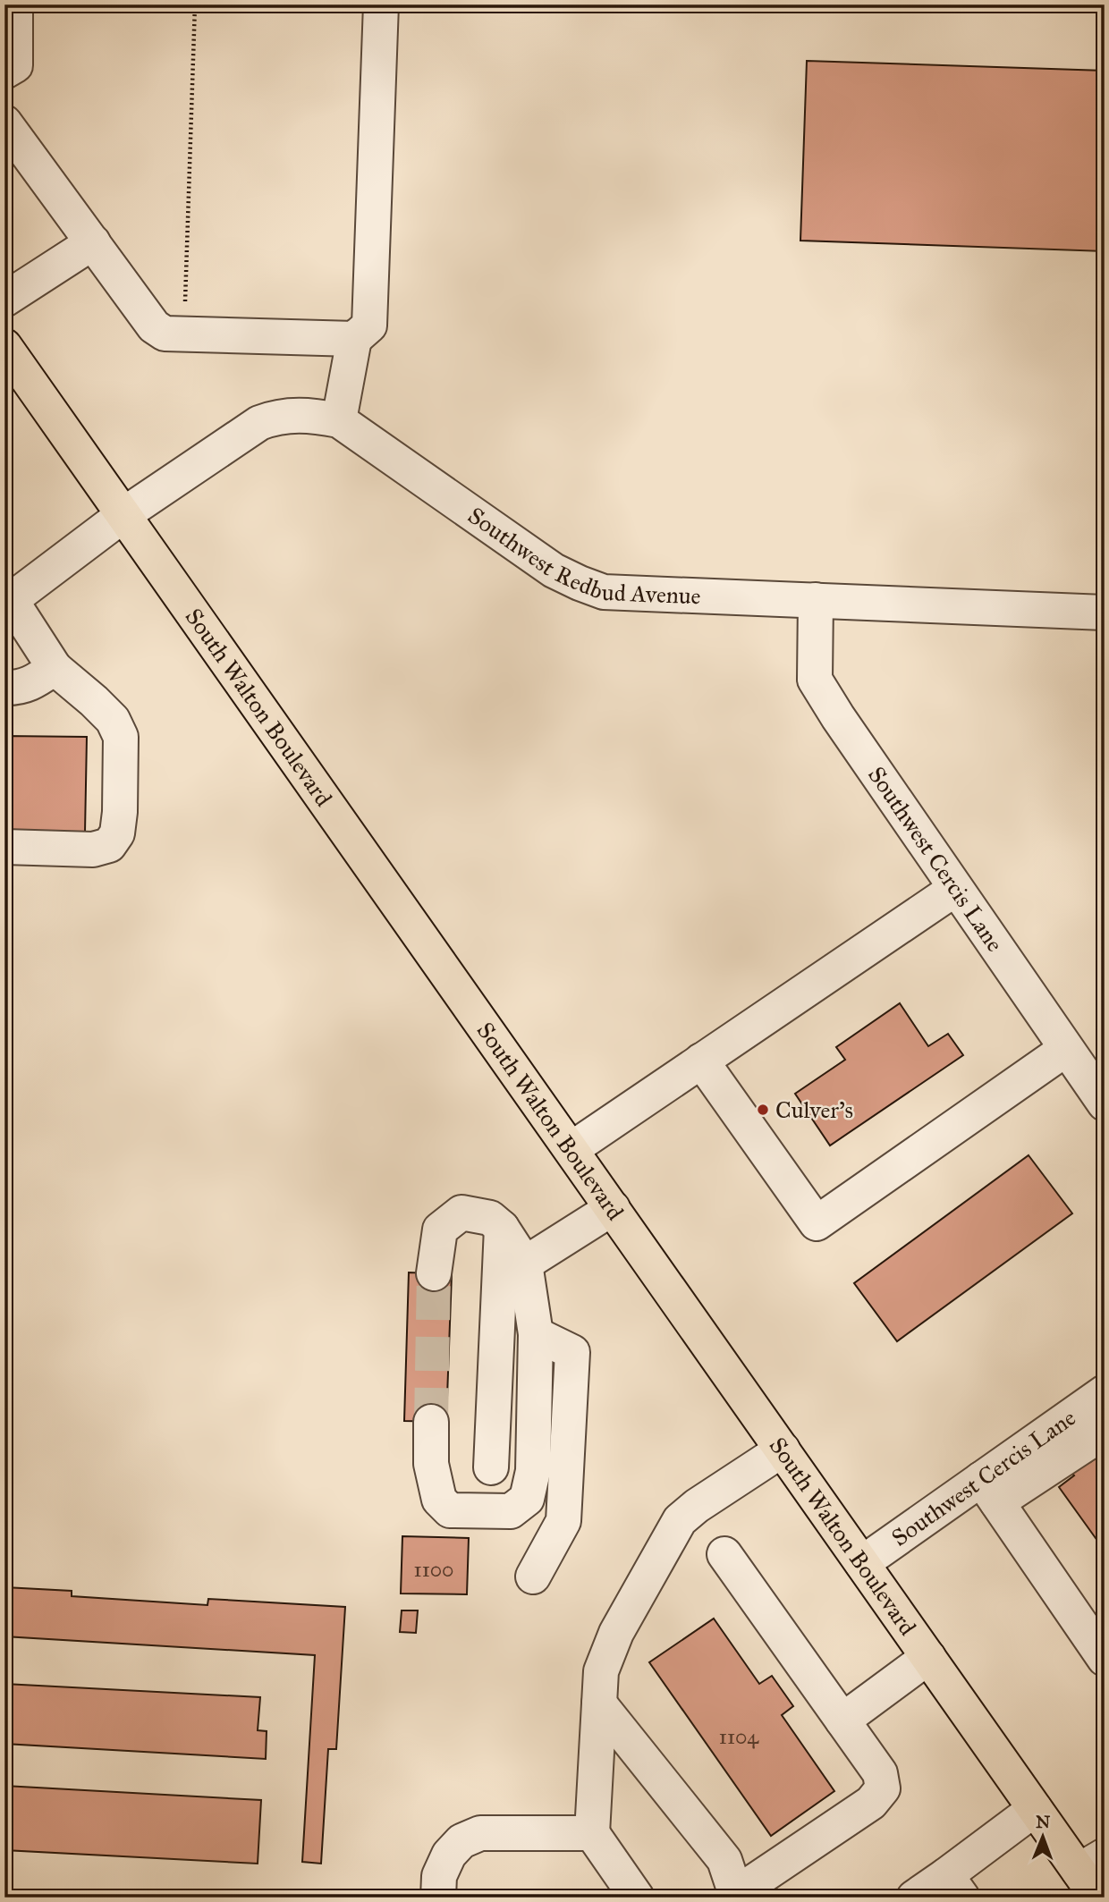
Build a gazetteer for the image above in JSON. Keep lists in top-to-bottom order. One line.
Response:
{"streets":{"main road":["South Walton Boulevard"],"street":["Southwest Redbud Avenue","Southwest Cercis Lane"]},"crossings":[["Southwest Redbud Avenue","South Walton Boulevard"],["Southwest Redbud Avenue","Southwest Cercis Lane"],["South Walton Boulevard","Southwest Cercis Lane"]],"places":["Culver's"],"house_numbers":["1100","1104"],"north":"top"}
